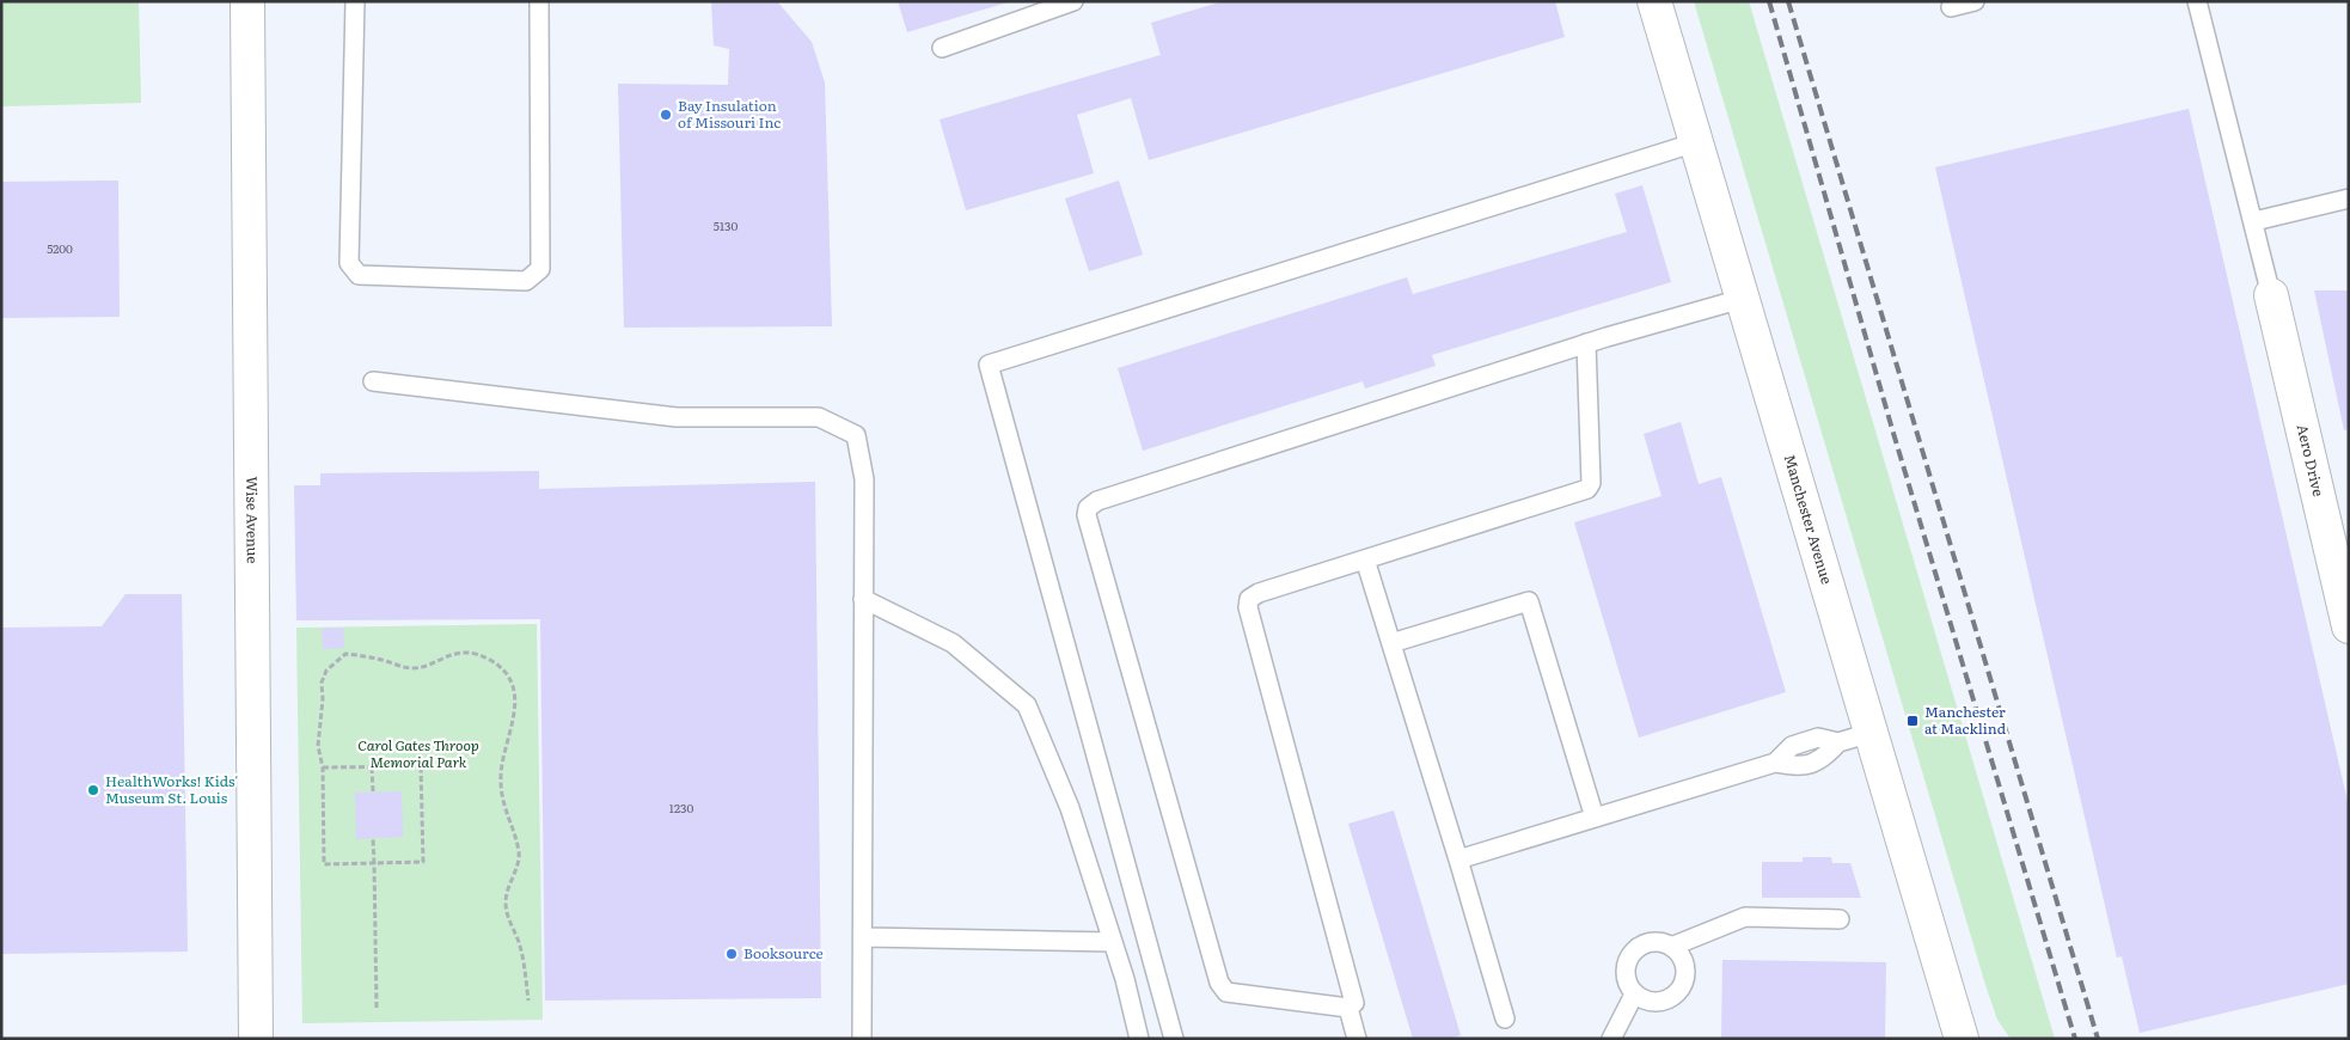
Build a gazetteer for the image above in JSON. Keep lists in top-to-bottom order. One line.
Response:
{"streets":{"street":["Aero Drive","Wise Avenue","Manchester Avenue"]},"parks":["Carol Gates Throop Memorial Park"],"places":{"other":["Bay Insulation of Missouri Inc","HealthWorks! Kids' Museum St. Louis","Booksource"],"transit":["Manchester at Macklind"]},"house_numbers":["5130","5200","1230"]}
